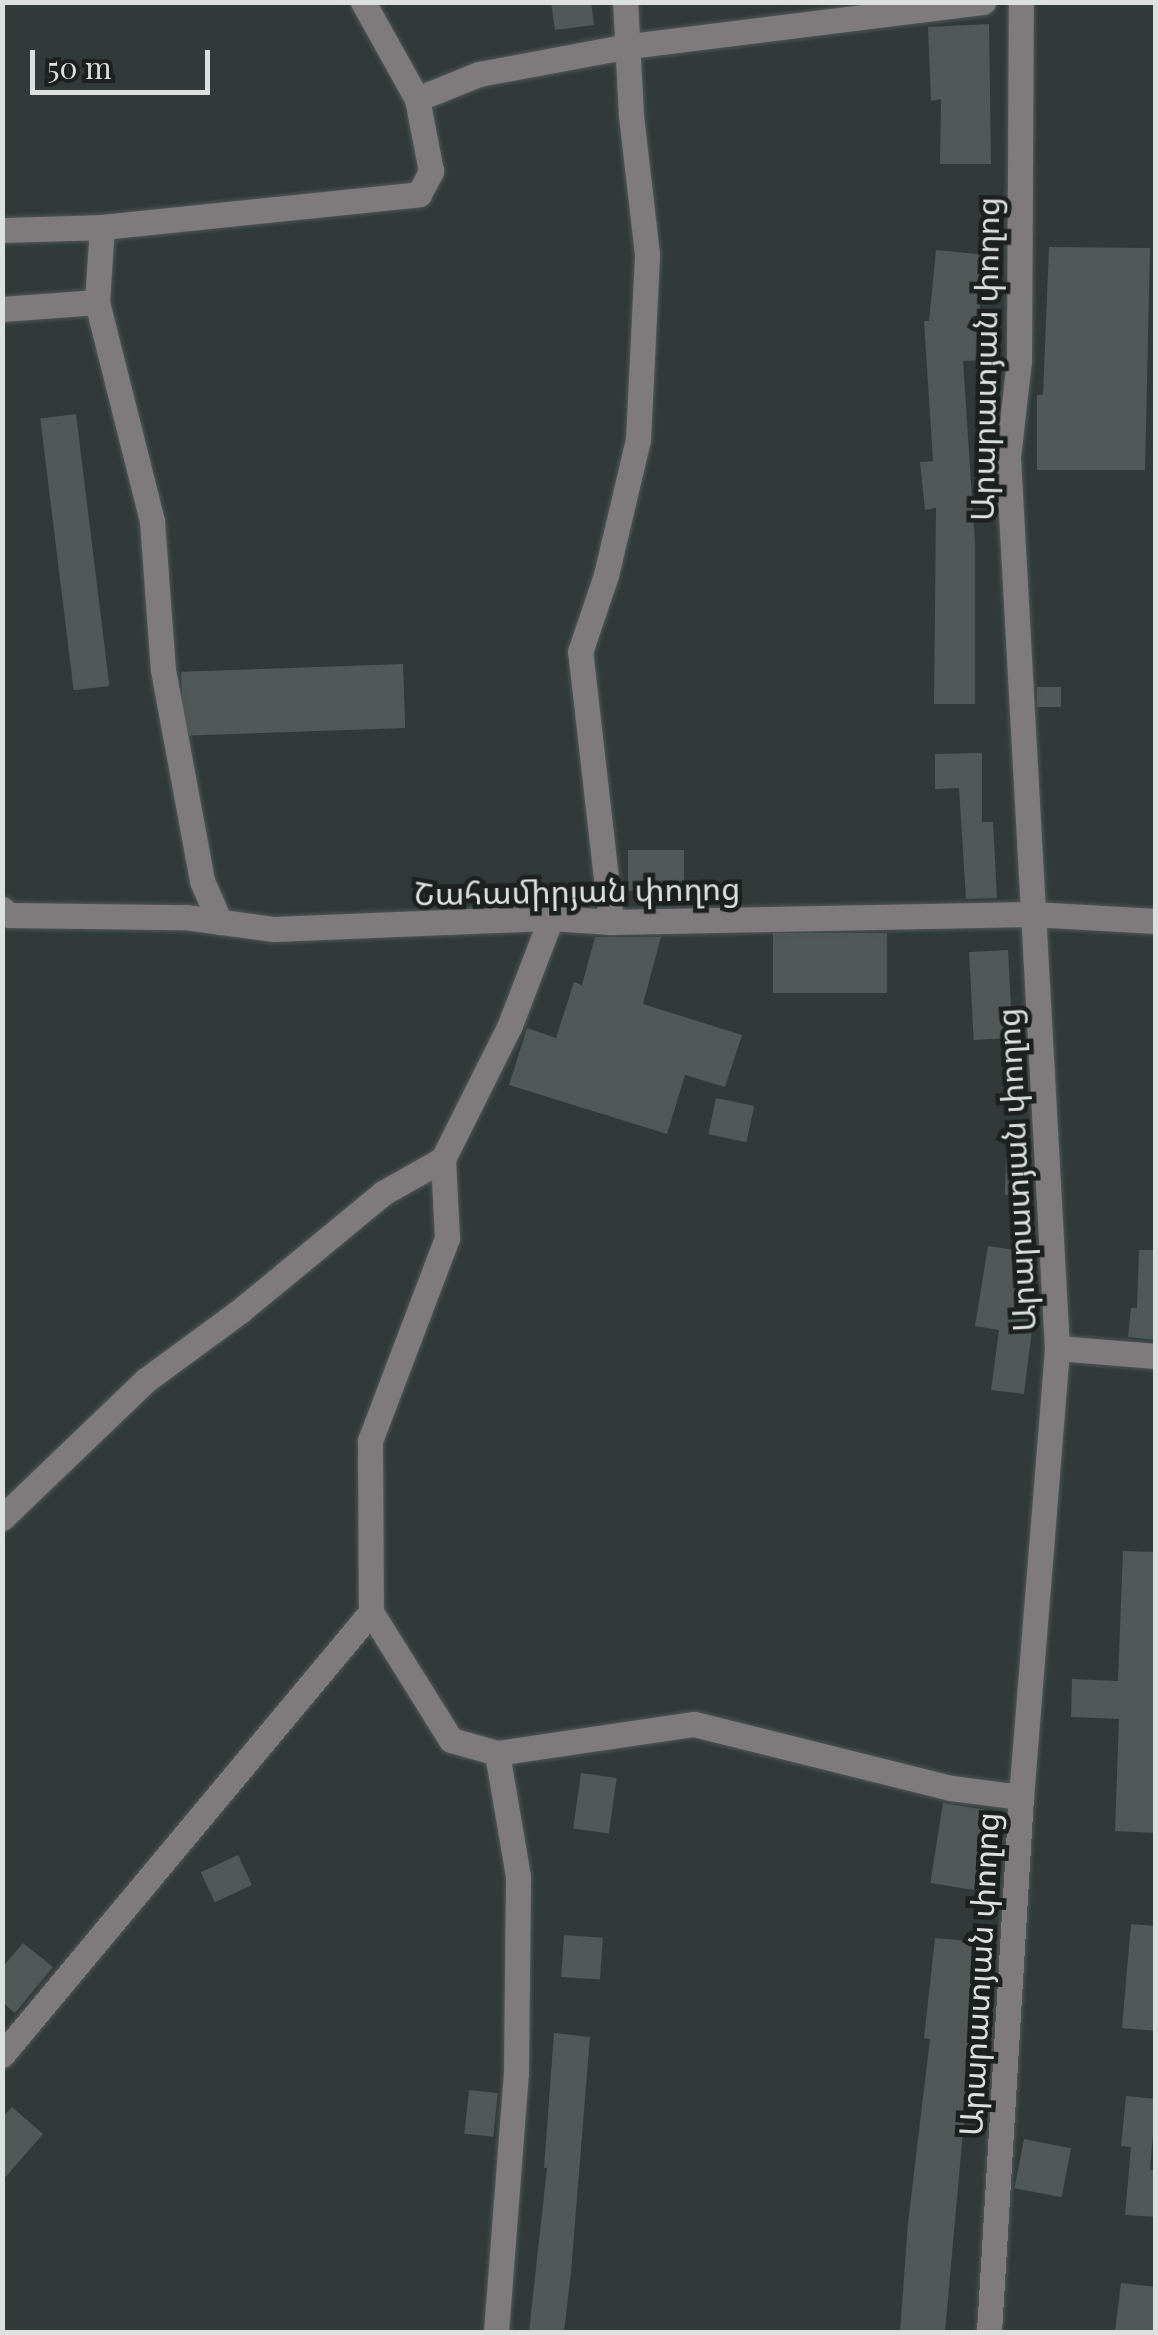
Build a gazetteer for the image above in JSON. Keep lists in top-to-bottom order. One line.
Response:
{"streets":{"street":["Արարատյան փողոց","Շահամիրյան փողոց"]},"crossings":[["Արարատյան փողոց","Շահամիրյան փողոց"]],"scale_bar":"50 m"}
